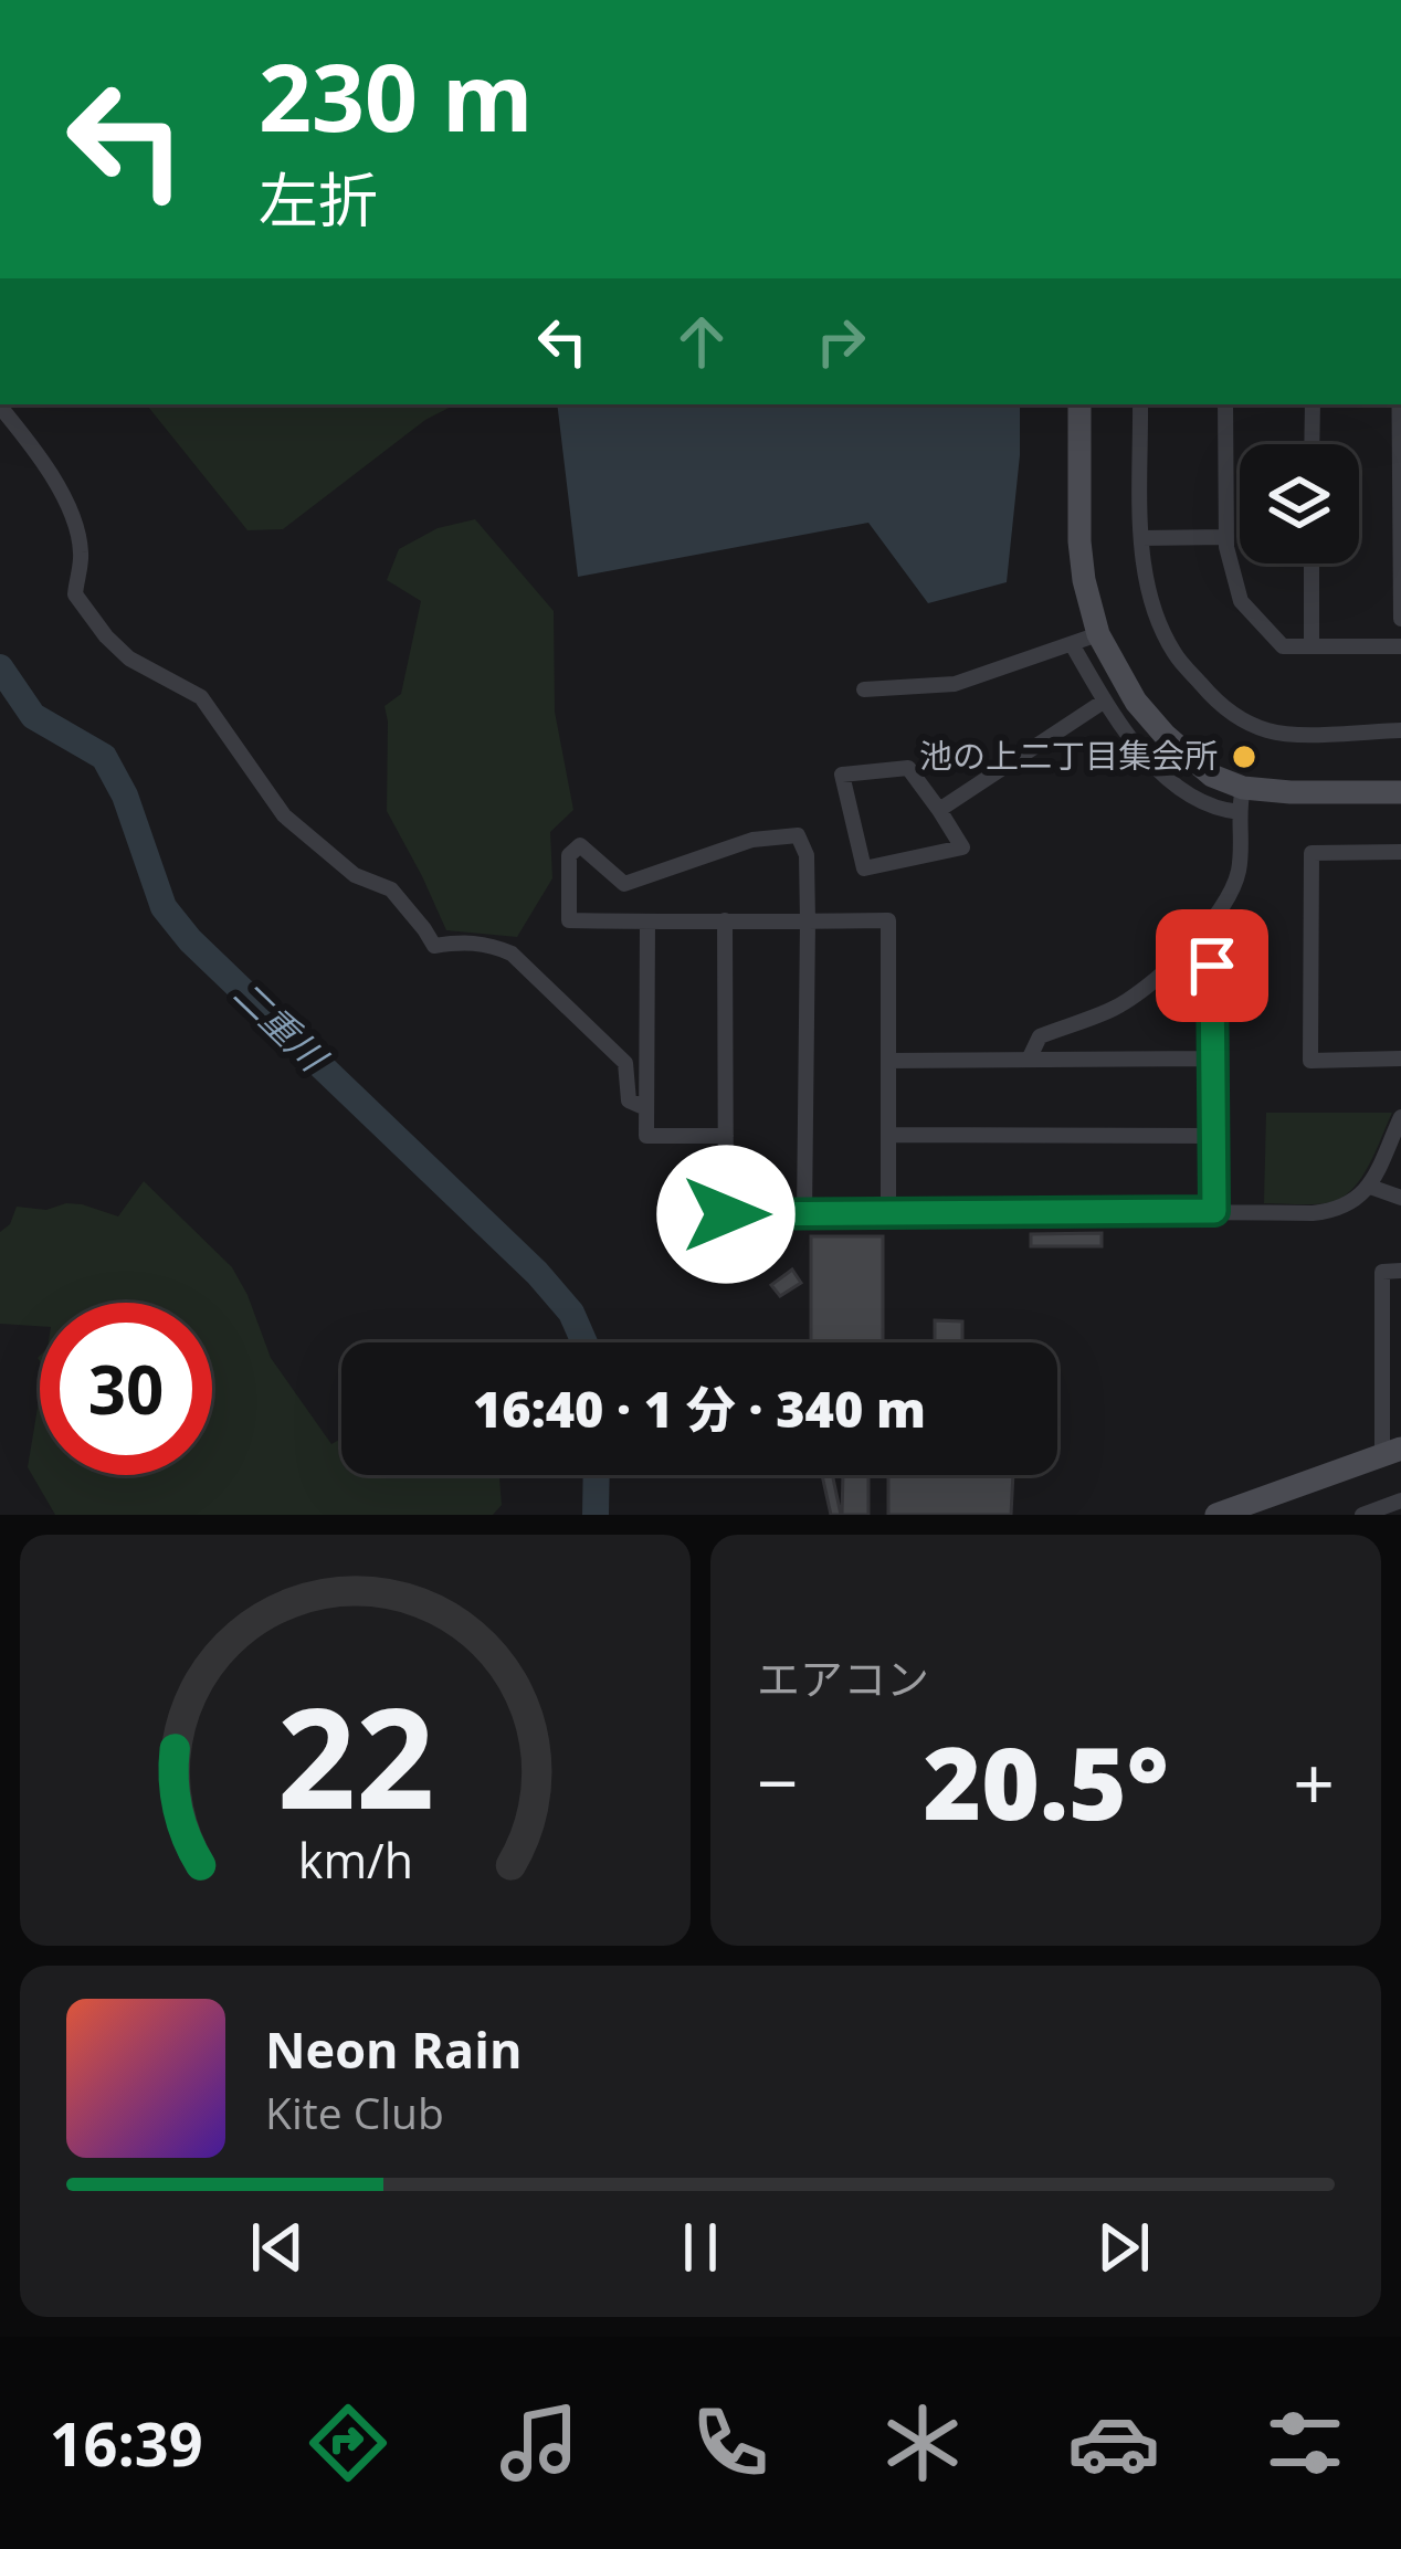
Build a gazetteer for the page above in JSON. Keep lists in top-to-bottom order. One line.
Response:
{"water":["二重川"],"places":["池の上二丁目集会所"],"page":{"turn":["230 m","左折"],"limit":"30","trip":"16:40 · 1 分 · 340 m","tile":"エアコン","heat":["−","20.5°","+"],"song":["Neon Rain","Kite Club"],"tabs":"16:39","gauge":["22","km/h"]}}
